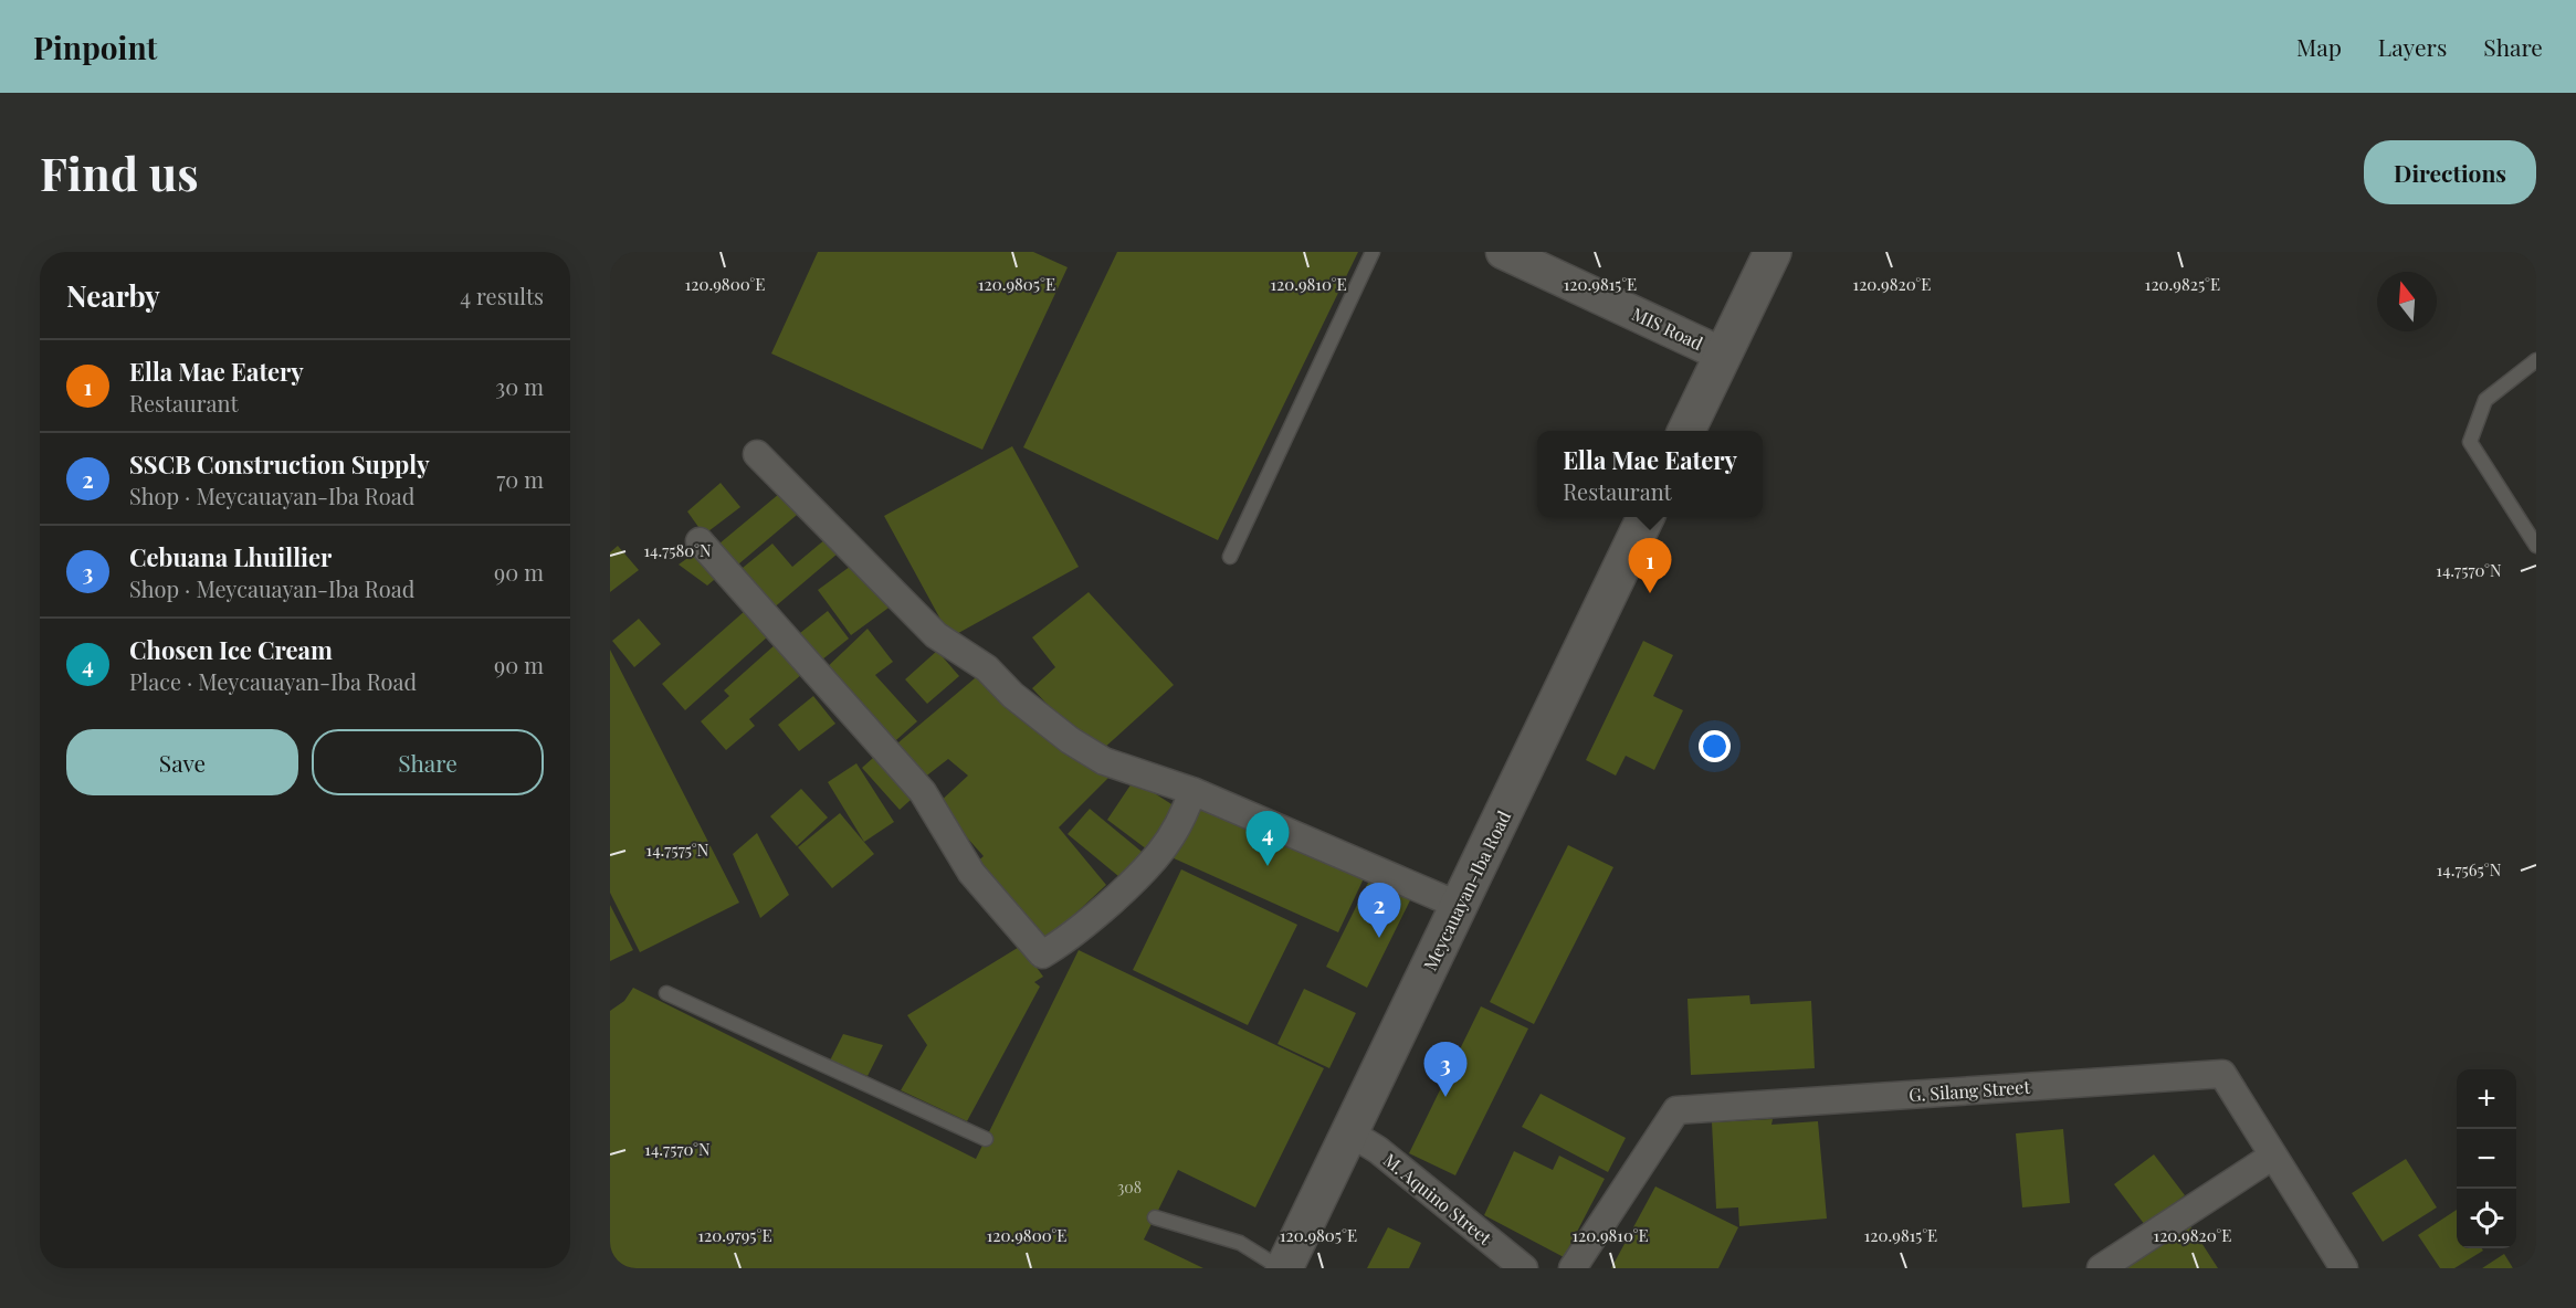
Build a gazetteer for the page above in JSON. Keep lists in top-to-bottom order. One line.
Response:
{"streets":{"main road":["Meycauayan-Iba Road"],"street":["MIS Road","G. Silang Street","M. Aquino Street"]},"crossings":[["Meycauayan-Iba Road","M. Aquino Street"]],"house_numbers":["308"],"north":"top","page":{"header":"Pinpoint","nav":["Map","Layers","Share"],"buttons":["Directions",["Save","Share"]],"title":"Find us","heading":["Nearby","4 results"],"list":[{"mark":"1","name":"Ella Mae Eatery","note":"Restaurant","value":"30 m"},{"mark":"2","name":"SSCB Construction Supply","note":"Shop · Meycauayan-Iba Road","value":"70 m"},{"mark":"3","name":"Cebuana Lhuillier","note":"Shop · Meycauayan-Iba Road","value":"90 m"},{"mark":"4","name":"Chosen Ice Cream","note":"Place · Meycauayan-Iba Road","value":"90 m"}],"popup":["Ella Mae Eatery","Restaurant"],"pins":["1","4","2","3"],"map_buttons":["+","−"]},"coordinates":["120.9800°E","120.9805°E","120.9810°E","120.9815°E","120.9820°E","120.9825°E","14.7580°N","14.7570°N","14.7575°N","14.7565°N","120.9795°E"]}
